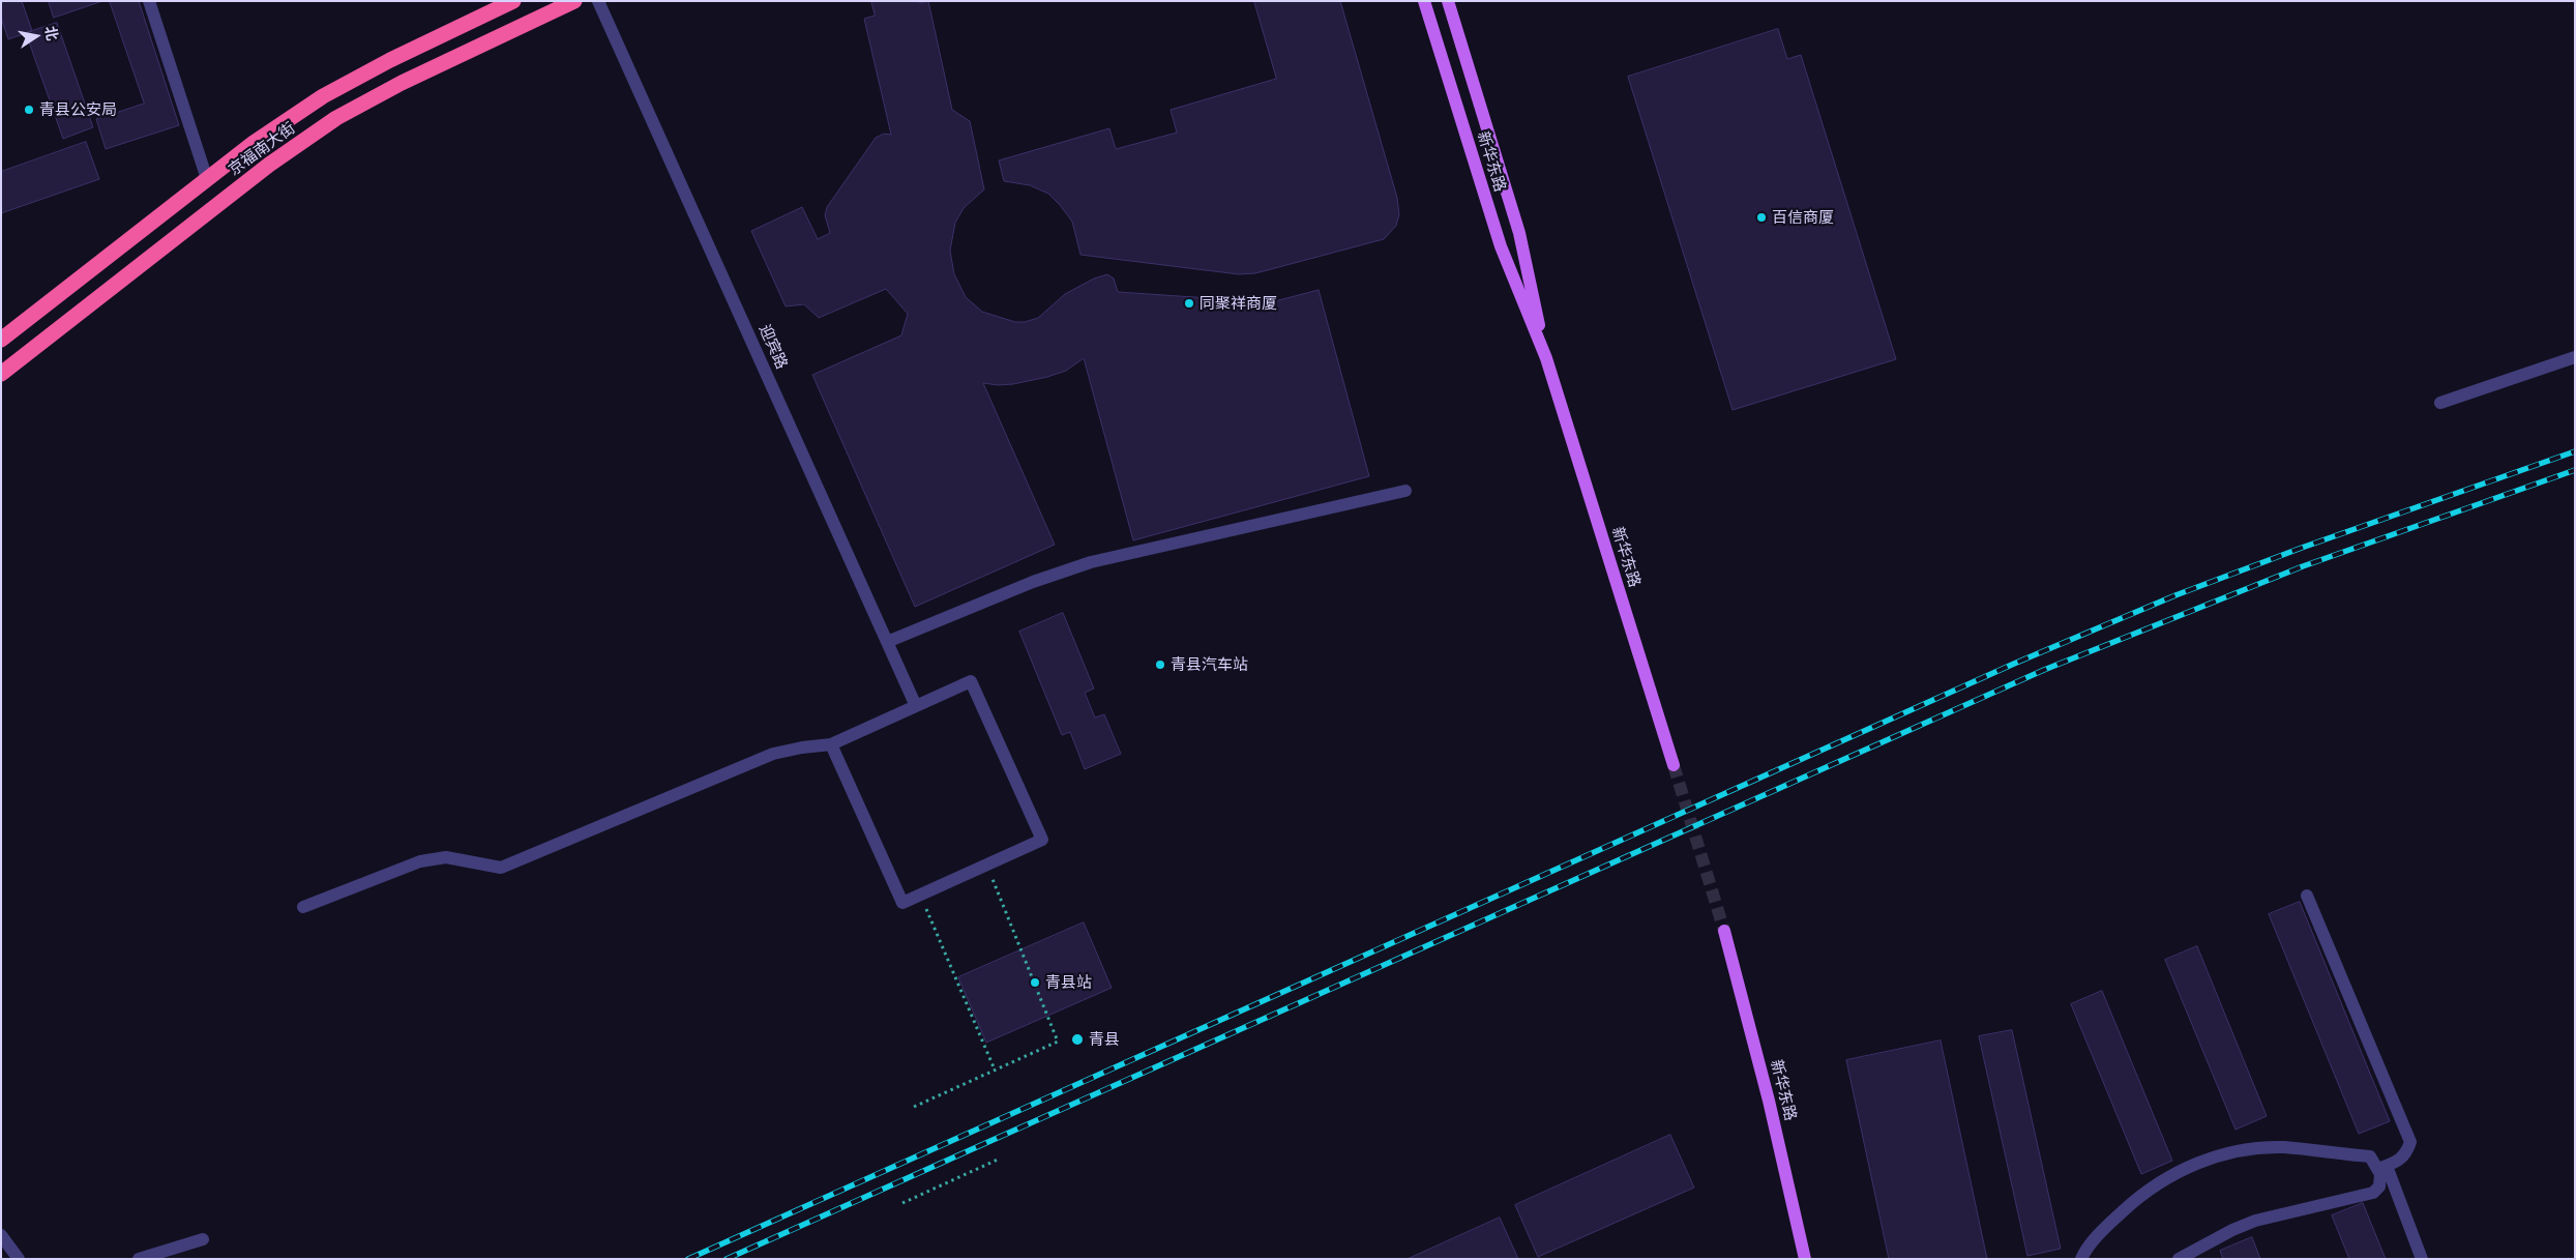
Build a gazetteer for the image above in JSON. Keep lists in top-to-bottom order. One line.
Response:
{"streets":{"highway":["京福南大街"],"main road":["新华东路"],"street":["迎宾路"]},"places":["青县公安局","百信商厦","同聚祥商厦","青县汽车站","青县站","青县"],"north":"right"}
